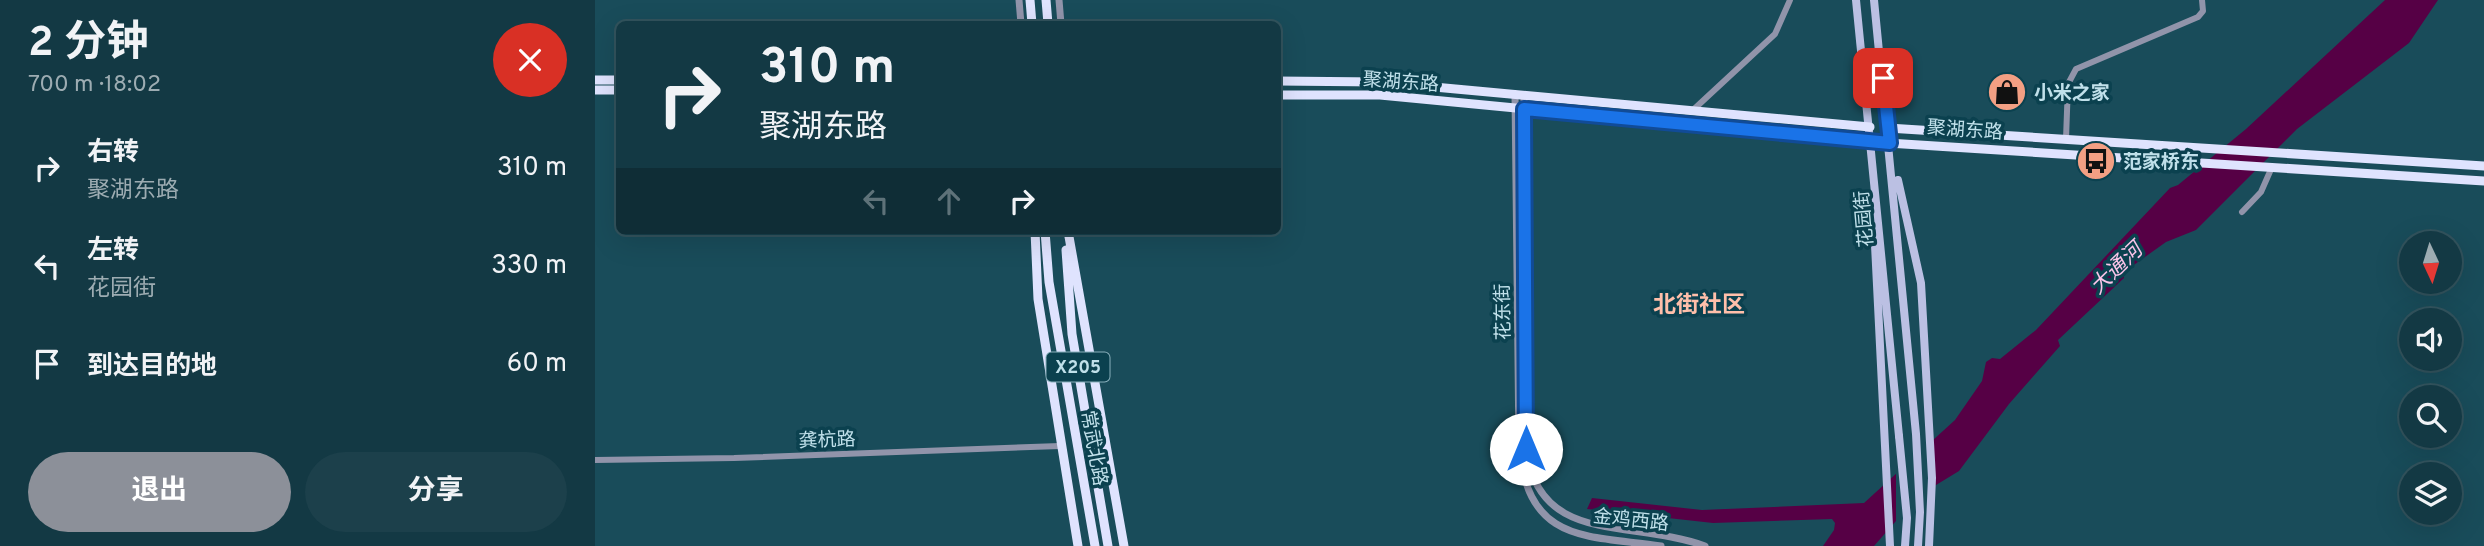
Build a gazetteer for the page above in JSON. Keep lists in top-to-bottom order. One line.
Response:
{"streets":{"main road":["聚湖东路","花园街","X205","常武北路"],"street":["花东街","龚杭路","金鸡西路"]},"crossings":[["聚湖东路","花园街"],["聚湖东路","花东街"],["花东街","金鸡西路"]],"districts":["北街社区"],"water":["大通河"],"places":{"shop":["小米之家"],"bus stop":["范家桥东"]},"north":"bottom","page":{"heading":["2 分钟","700 m · 18:02"],"turn":["310 m","聚湖东路"],"list":[{"name":"右转","note":"聚湖东路","value":"310 m"},{"name":"左转","note":"花园街","value":"330 m"},{"name":"到达目的地","value":"60 m"}],"buttons":["退出","分享"]}}
